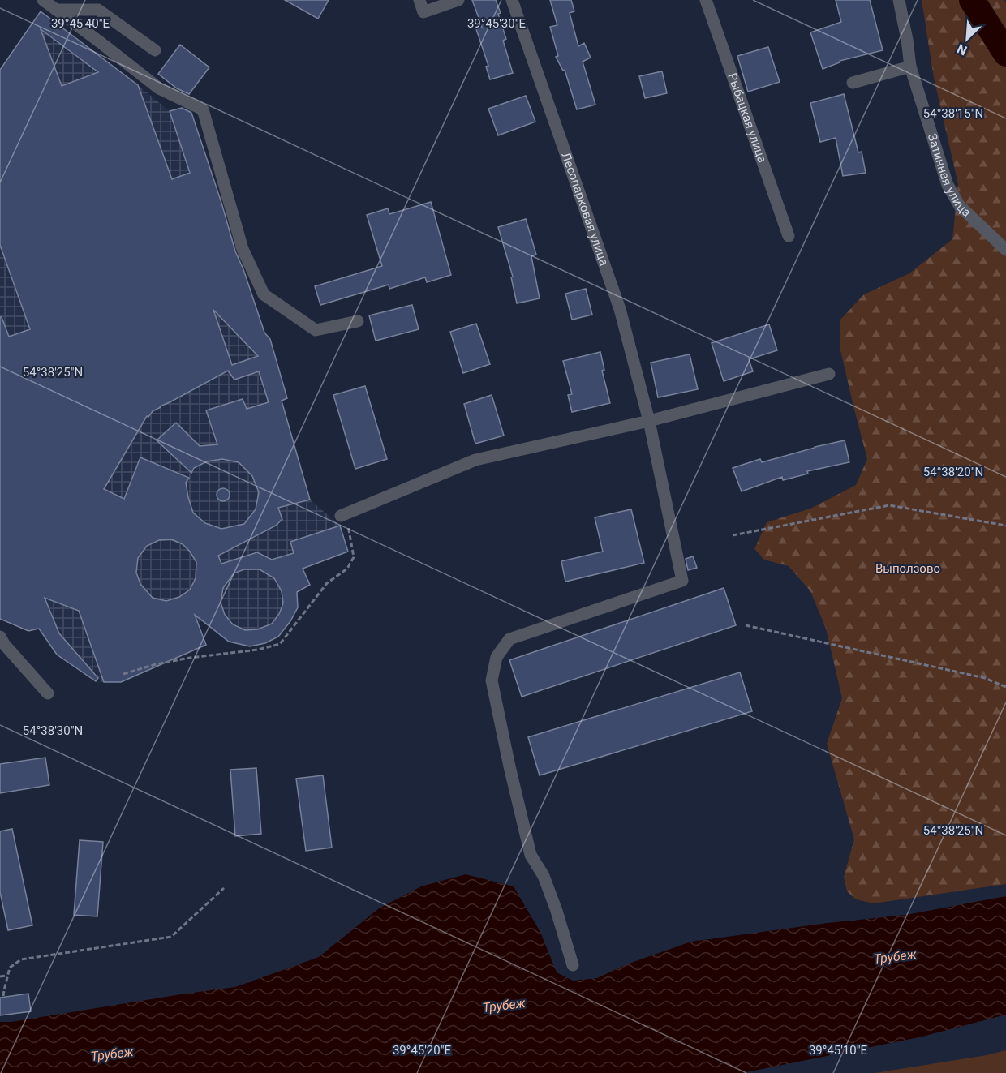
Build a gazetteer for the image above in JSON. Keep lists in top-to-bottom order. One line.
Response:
{"streets":{"street":["Рыбацкая улица","Затинная улица","Лесопарковая улица"]},"water":["Трубеж"],"parks":["Выползово"],"north":"bottom left","coordinates":["39°45'40\"E","39°45'30\"E","54°38'15\"N","54°38'25\"N","54°38'20\"N","54°38'30\"N","39°45'20\"E","39°45'10\"E"]}
